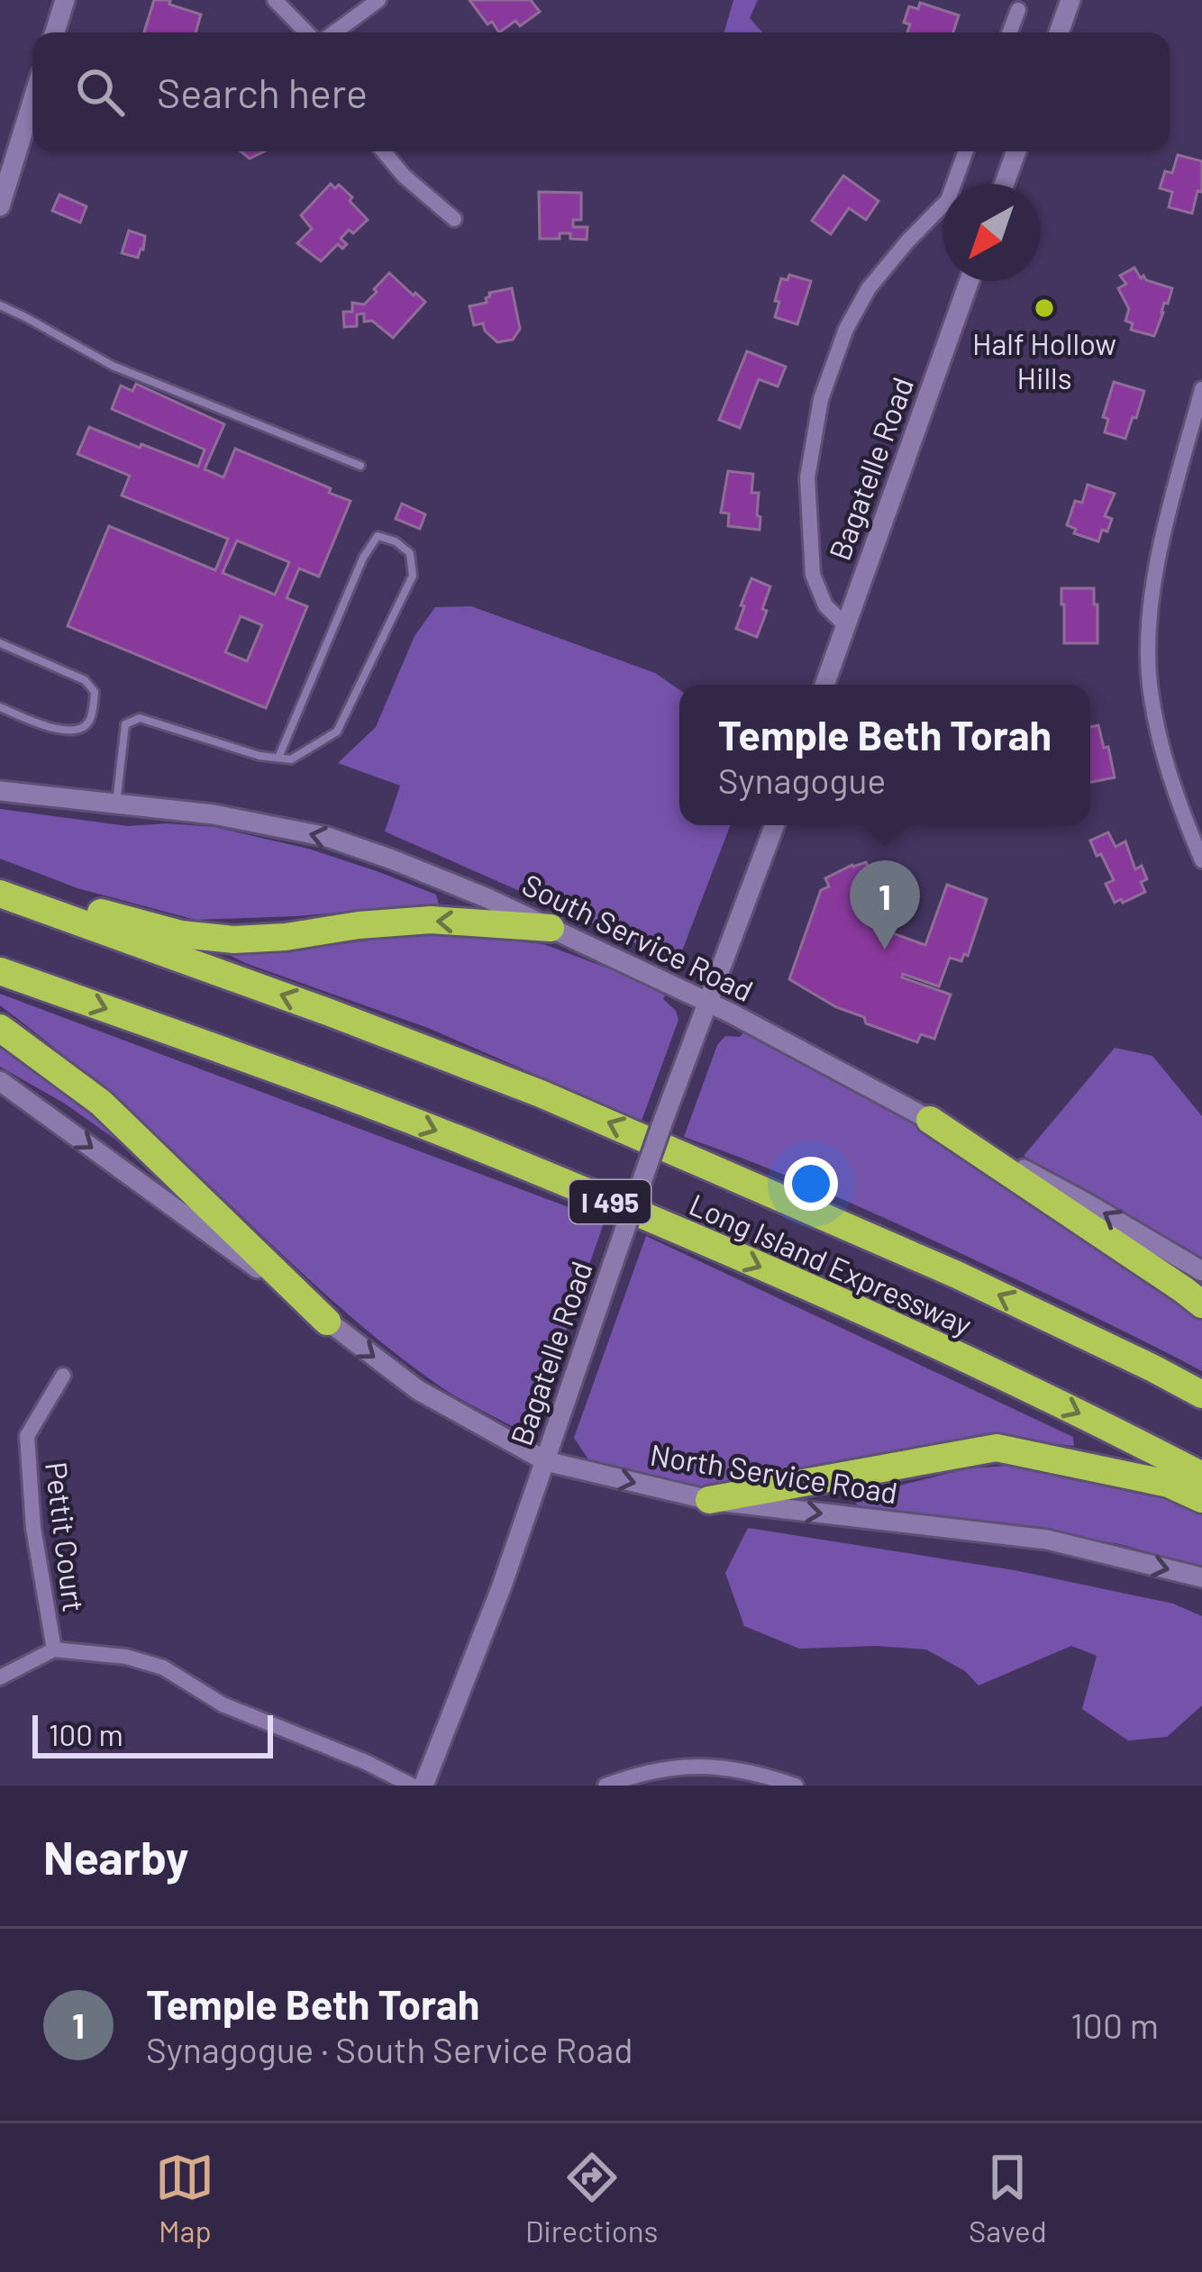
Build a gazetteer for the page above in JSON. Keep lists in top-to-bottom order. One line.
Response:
{"streets":{"highway":["I 495","Long Island Expressway"],"main road":["Bagatelle Road","South Service Road","North Service Road"],"street":["Pettit Court"]},"crossings":[["Bagatelle Road","South Service Road"],["Bagatelle Road","North Service Road"]],"one_way":["South Service Road","North Service Road"],"places":["Half Hollow Hills"],"scale_bar":"100 m","north":"bottom left","page":{"search":"Search here","popup":["Temple Beth Torah","Synagogue"],"pins":"1","scale":"100 m","heading":"Nearby","list":[{"mark":"1","name":"Temple Beth Torah","note":"Synagogue · South Service Road","value":"100 m"}],"nav":["Map","Directions","Saved"]}}
